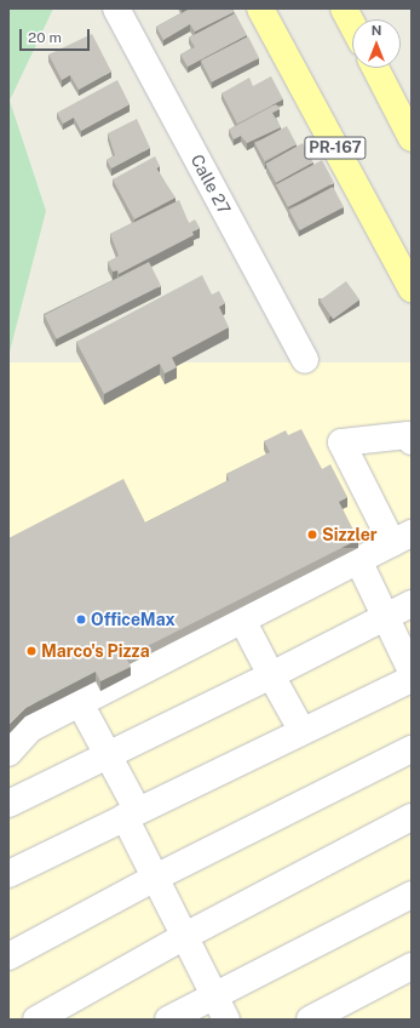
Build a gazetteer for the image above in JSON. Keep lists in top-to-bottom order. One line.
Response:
{"streets":{"main road":["PR-167"],"street":["Calle 27"]},"places":["Sizzler","OfficeMax","Marco's Pizza"],"scale_bar":"20 m","north":"top"}
